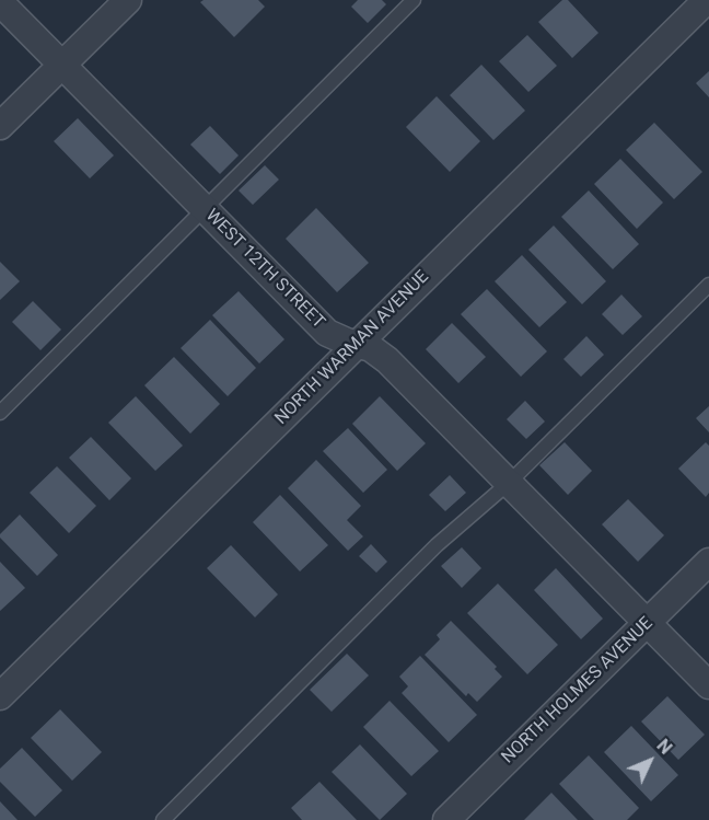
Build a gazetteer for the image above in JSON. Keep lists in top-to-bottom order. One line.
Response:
{"streets":{"street":["WEST 12TH STREET","NORTH WARMAN AVENUE","NORTH HOLMES AVENUE"]},"crossings":[["WEST 12TH STREET","NORTH WARMAN AVENUE"],["WEST 12TH STREET","NORTH HOLMES AVENUE"]],"north":"top right"}
